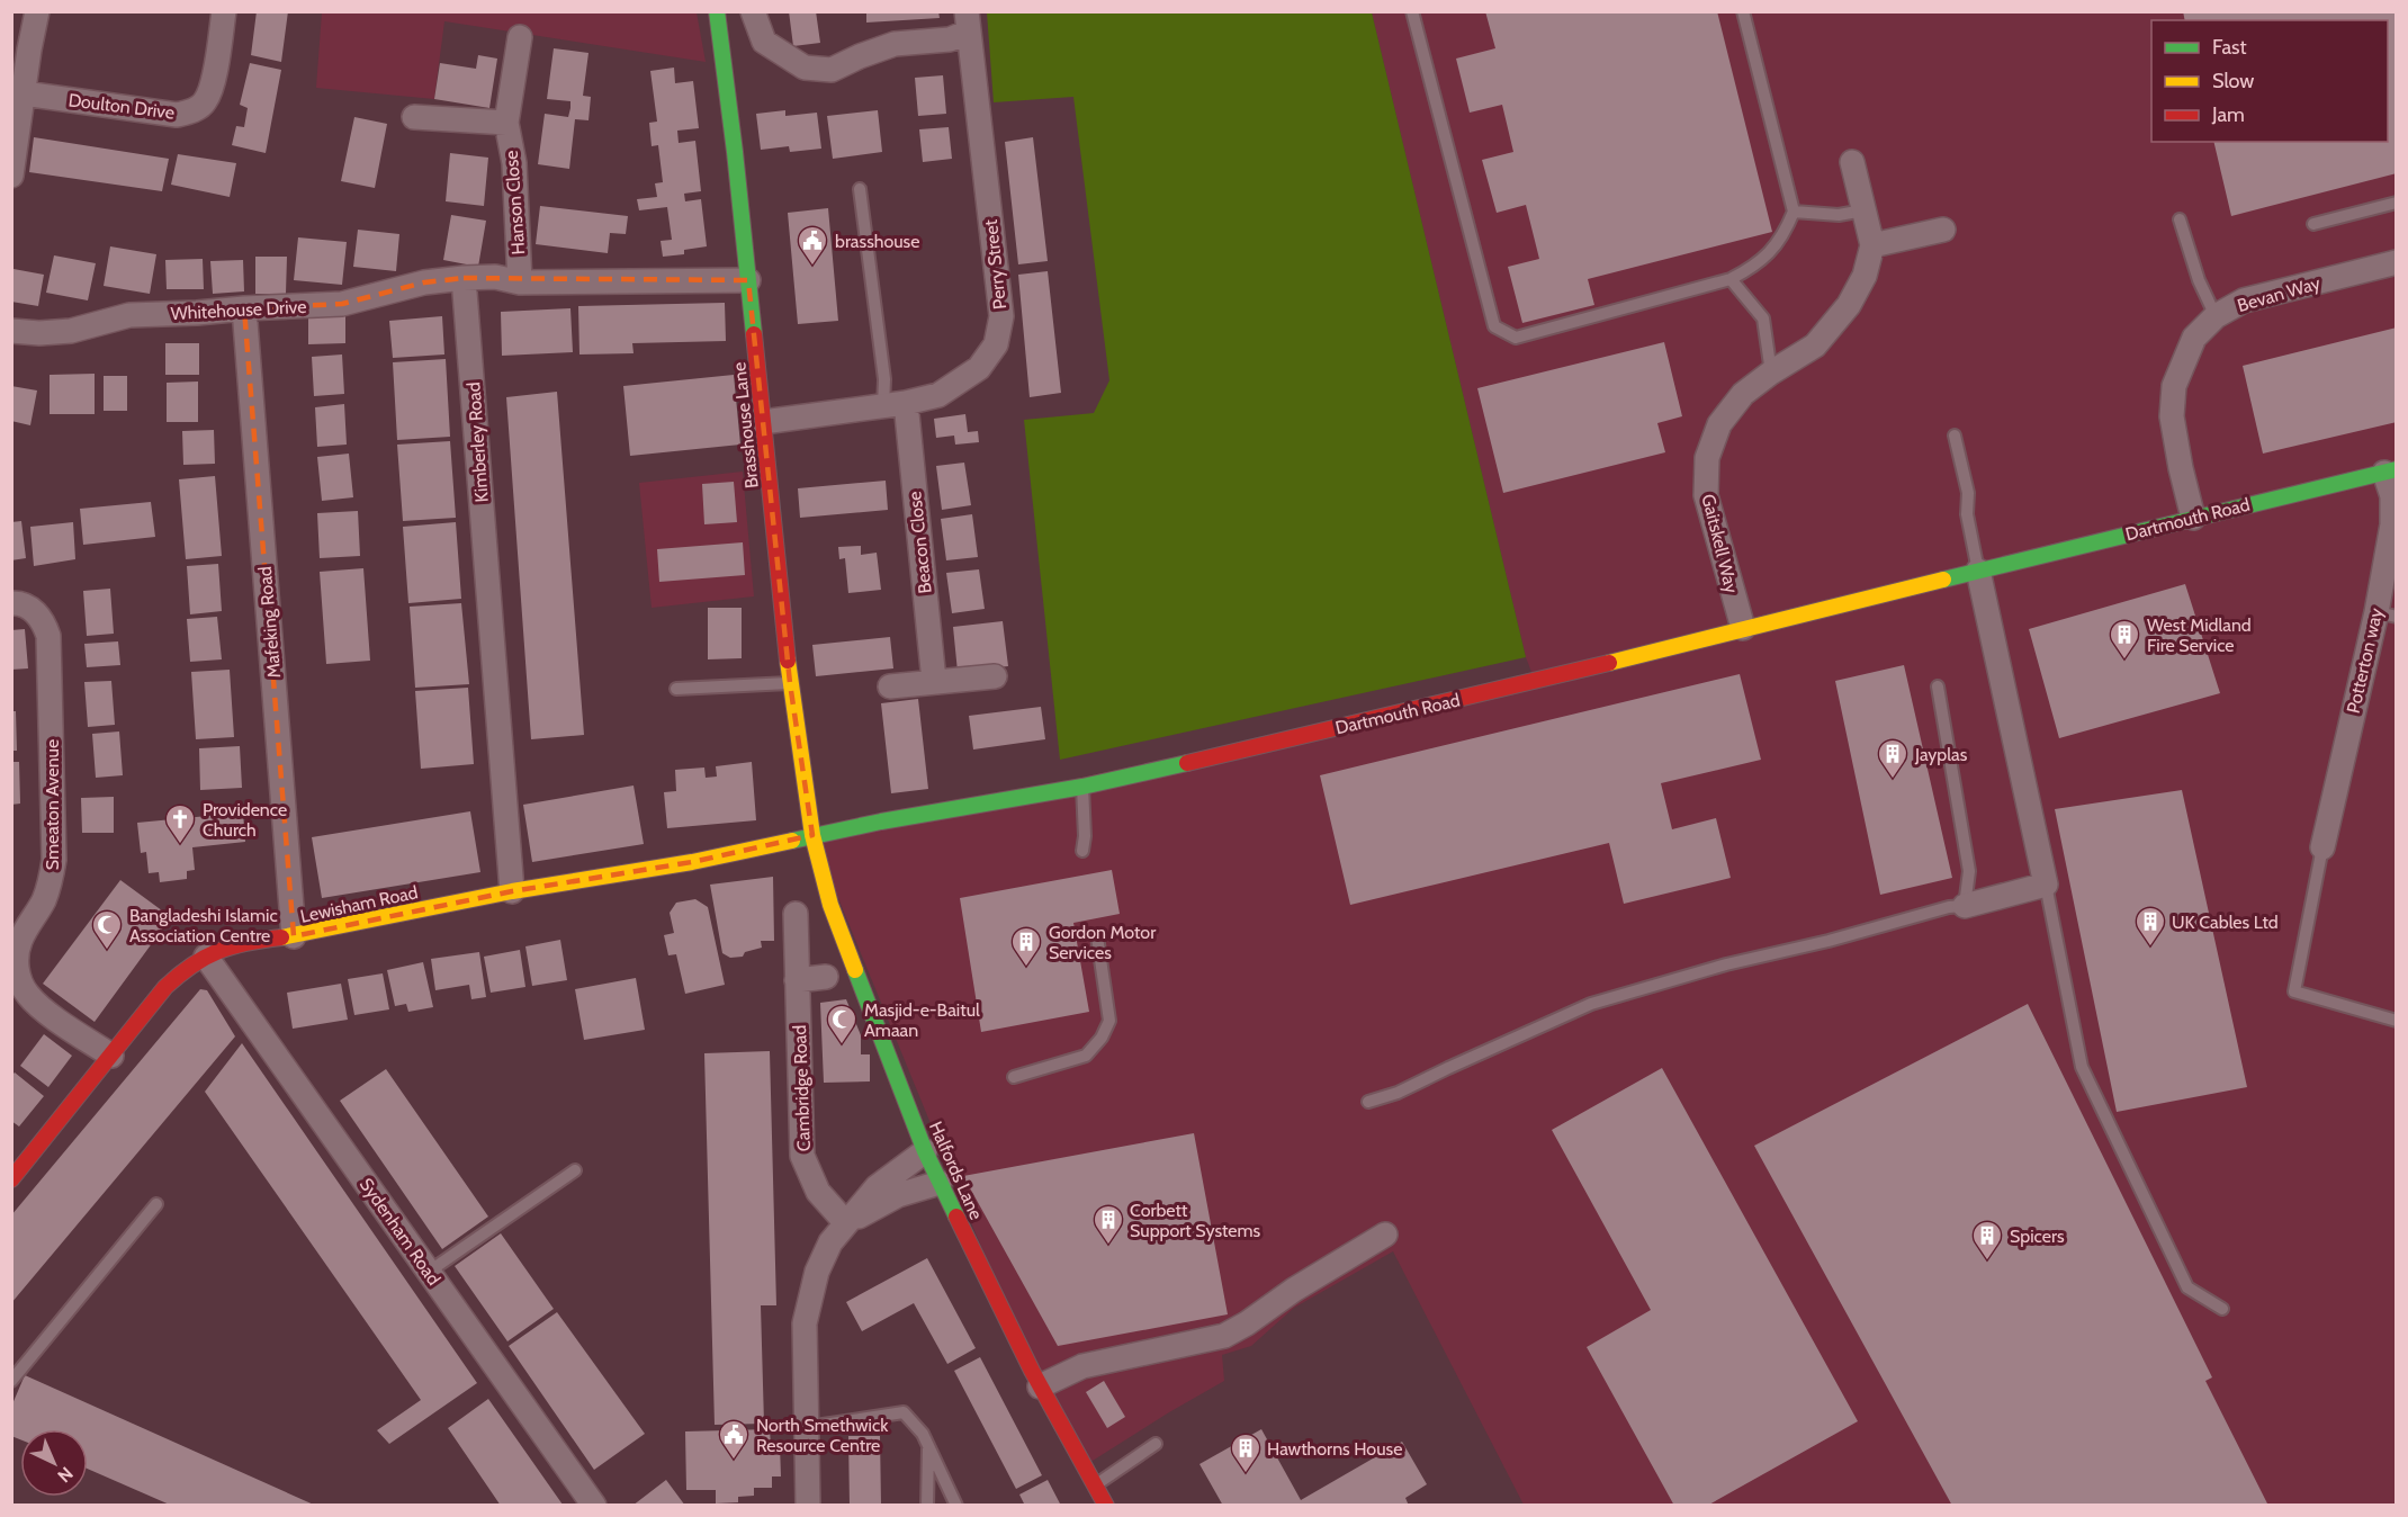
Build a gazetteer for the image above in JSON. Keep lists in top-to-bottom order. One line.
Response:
{"streets":{"street":["Doulton Drive","Hanson Close","Perry Street","Bevan Way","Whitehouse Drive","Brasshouse Lane","Kimberley Road","Dartmouth Road","Beacon Close","Gaitskell Way","Mafeking Road","Potterton way","Smeaton Avenue","Lewisham Road","Cambridge Road","Halfords Lane","Sydenham Road"]},"crossings":[["Perry Street","Brasshouse Lane"],["Perry Street","Beacon Close"],["Bevan Way","Dartmouth Road"],["Whitehouse Drive","Kimberley Road"],["Whitehouse Drive","Mafeking Road"],["Brasshouse Lane","Dartmouth Road"],["Brasshouse Lane","Lewisham Road"],["Brasshouse Lane","Halfords Lane"],["Kimberley Road","Lewisham Road"],["Dartmouth Road","Gaitskell Way"],["Dartmouth Road","Potterton way"],["Dartmouth Road","Lewisham Road"],["Dartmouth Road","Halfords Lane"],["Mafeking Road","Lewisham Road"],["Smeaton Avenue","Lewisham Road"],["Lewisham Road","Halfords Lane"],["Lewisham Road","Sydenham Road"]],"places":{"public building":["brasshouse","North Smethwick Resource Centre"],"building":["West Midland Fire Service","Jayplas","UK Cables Ltd","Gordon Motor Services","Corbett Support Systems","Spicers","Hawthorns House"],"church":["Providence Church"],"mosque":["Bangladeshi Islamic Association Centre","Masjid-e-Baitul Amaan"]},"legend":["Fast","Slow","Jam"],"north":"bottom right"}
